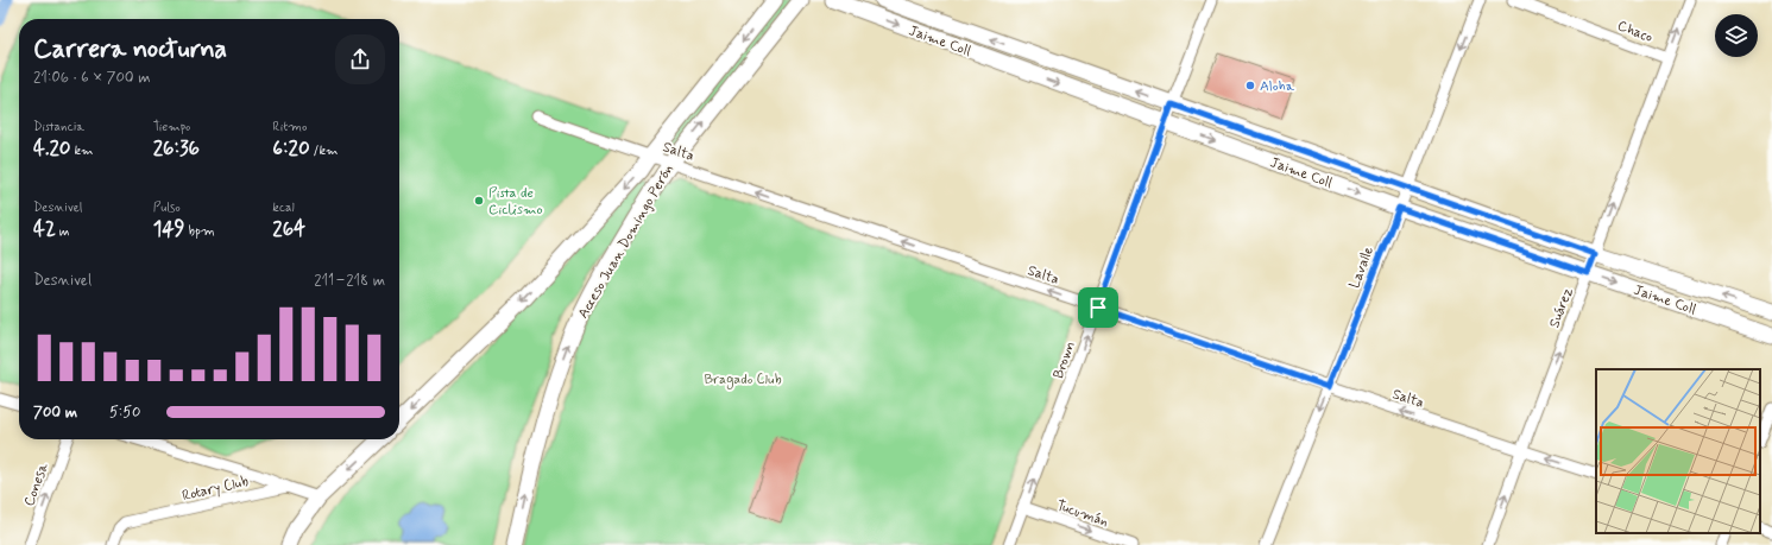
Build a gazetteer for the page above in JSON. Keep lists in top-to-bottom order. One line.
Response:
{"streets":{"main road":["Jaime Coll","Acceso Juan Domingo Perón"],"street":["Chaco","Salta","Lavalle","Suárez","Brown","Conesa","Rotary Club","Tucumán"]},"crossings":[["Chaco","Suárez"],["Jaime Coll","Lavalle"],["Jaime Coll","Suárez"],["Jaime Coll","Brown"],["Salta","Acceso Juan Domingo Perón"],["Salta","Lavalle"],["Salta","Suárez"],["Salta","Brown"],["Brown","Tucumán"]],"one_way":["Salta","Lavalle","Suárez","Brown","Conesa","Tucumán"],"parks":["Bragado Club"],"places":["Aloha","Pista de Ciclismo"],"page":{"heading":["Carrera nocturna","21:06 · 6 × 700 m"],"stats":[["Distancia","4.20 km"],["Tiempo","26:36"],["Ritmo","6:20 /km"],["Desnivel","42 m"],["Pulso","149 bpm"],["kcal","264"]],"chart":["Desnivel","211–218 m"],"list":[{"name":"700 m","note":"5:50"}]}}
